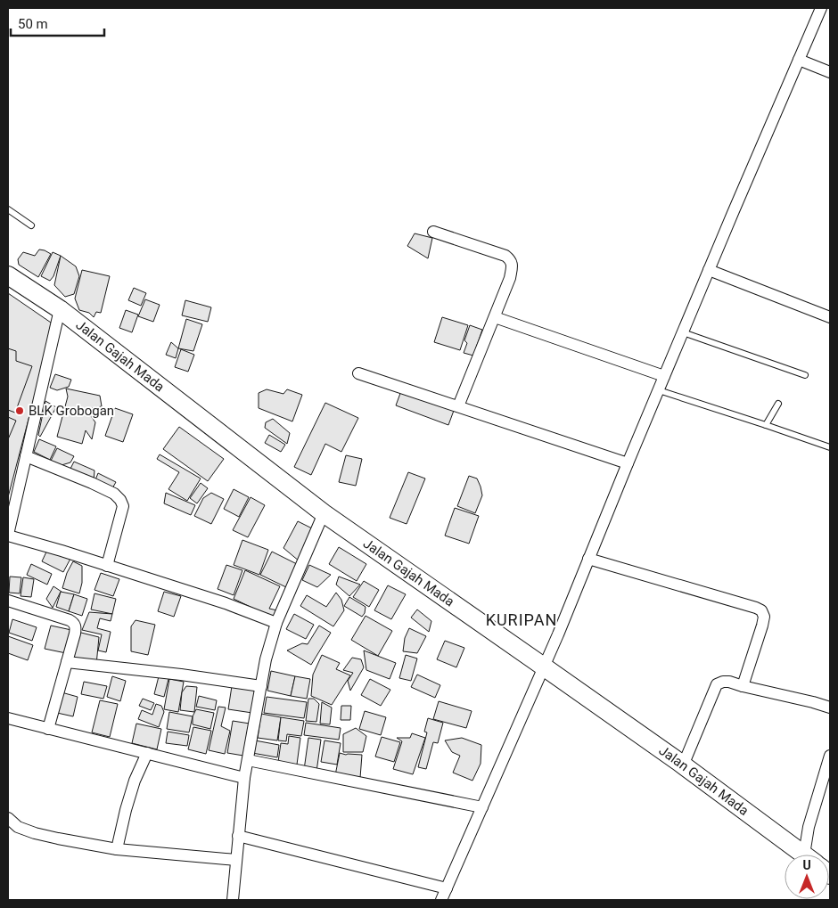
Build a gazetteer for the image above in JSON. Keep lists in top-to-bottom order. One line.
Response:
{"streets":{"main road":["Jalan Gajah Mada"]},"districts":["KURIPAN"],"places":["BLK Grobogan"],"scale_bar":"50 m","north":"top"}
